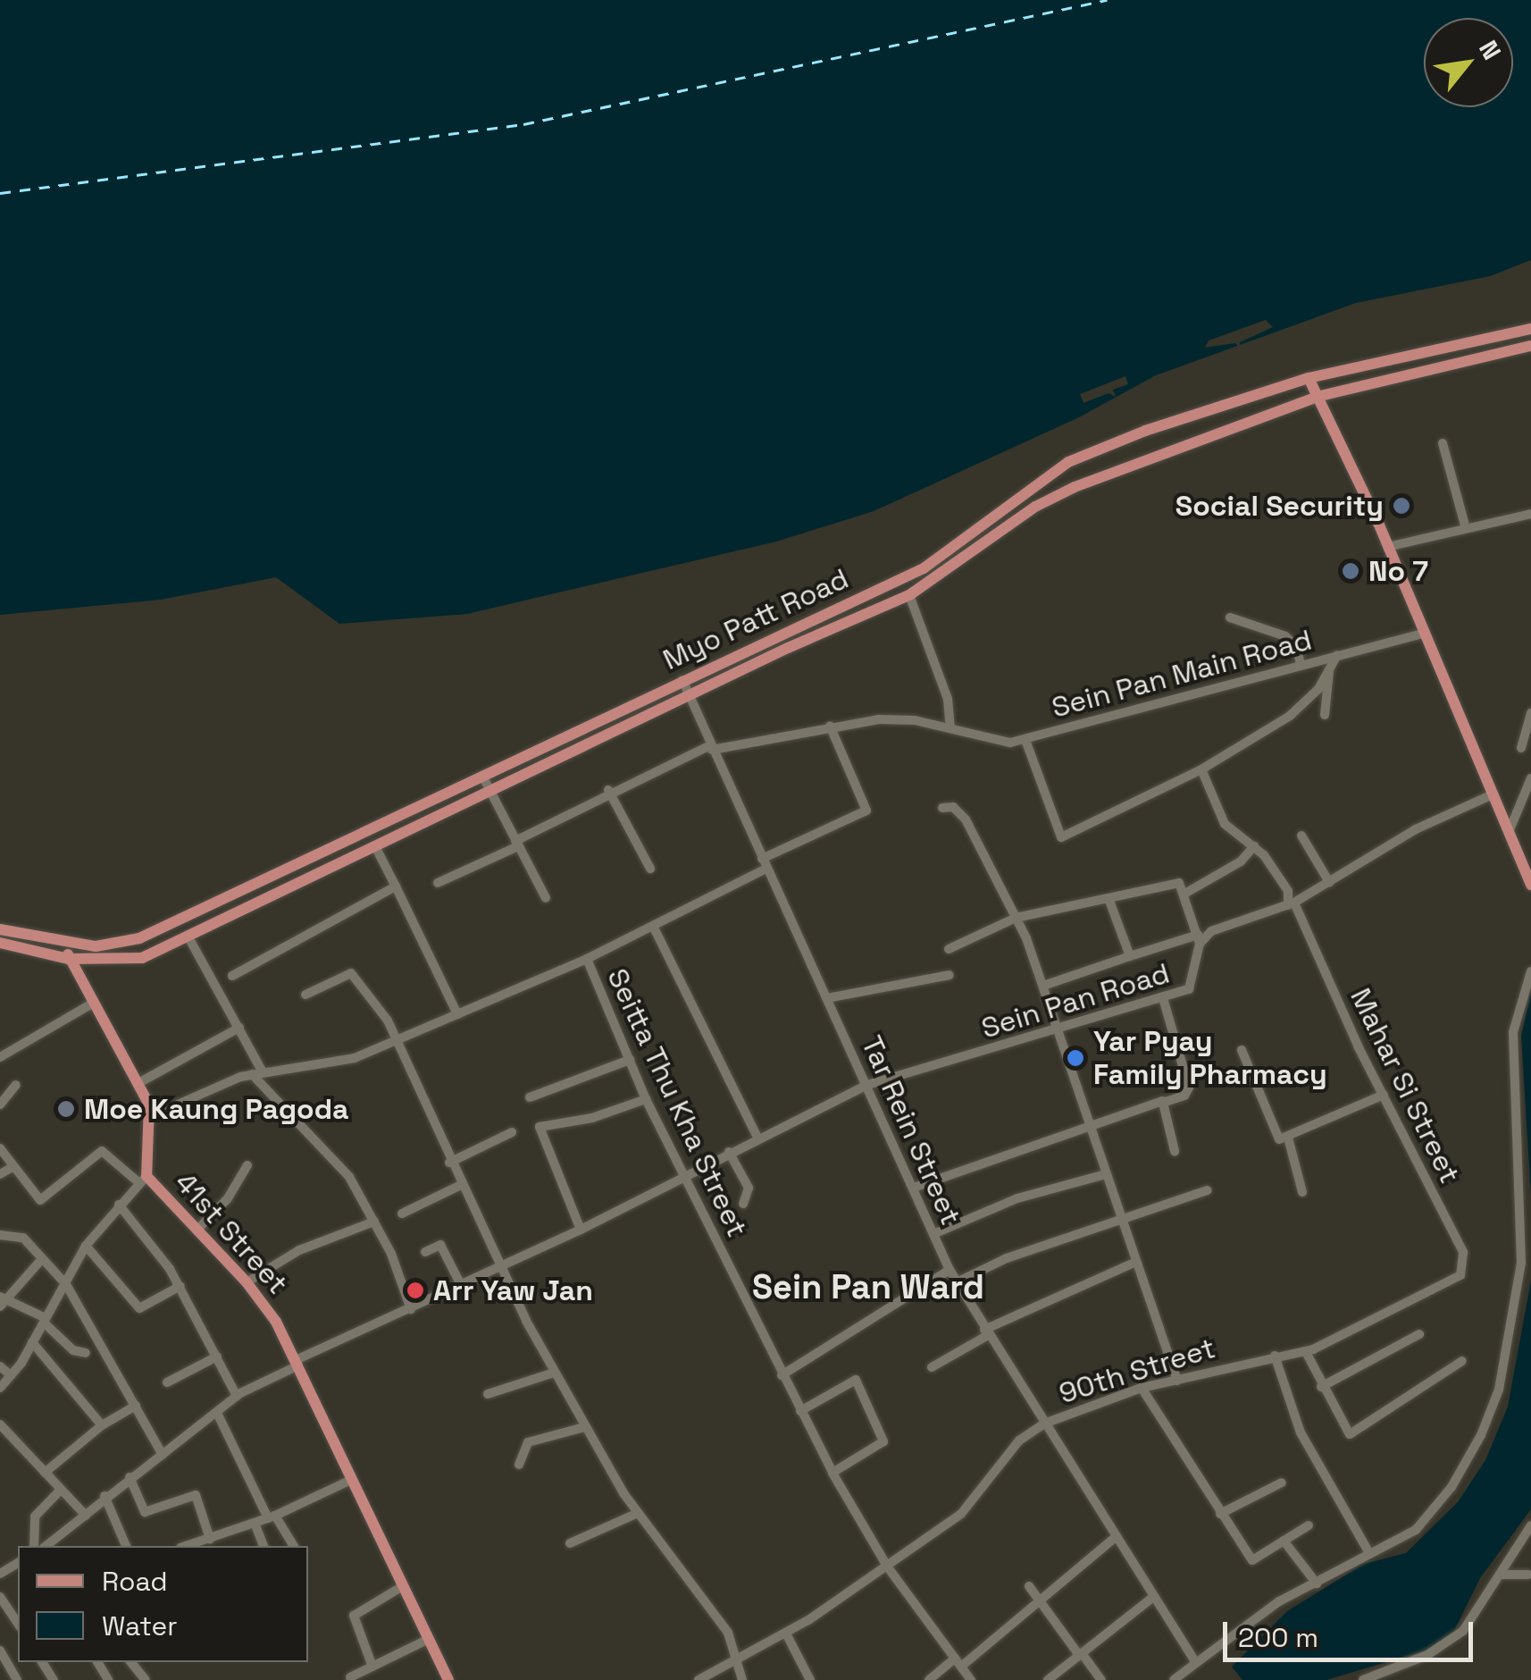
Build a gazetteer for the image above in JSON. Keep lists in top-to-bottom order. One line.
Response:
{"streets":{"main road":["Myo Patt Road","41st Street"],"street":["Sein Pan Main Road","Sein Pan Road","Mahar Si Street","Seitta Thu Kha Street","Tar Rein Street","90th Street"]},"crossings":[["Myo Patt Road","Tar Rein Street"],["Myo Patt Road","41st Street"],["Sein Pan Main Road","Tar Rein Street"],["Sein Pan Road","Mahar Si Street"],["Sein Pan Road","Seitta Thu Kha Street"],["Sein Pan Road","Tar Rein Street"],["Sein Pan Road","41st Street"],["Mahar Si Street","90th Street"],["Seitta Thu Kha Street","90th Street"],["Tar Rein Street","90th Street"]],"districts":["Sein Pan Ward"],"places":["Social Security","No 7","Yar Pyay Family Pharmacy","Moe Kaung Pagoda","Arr Yaw Jan"],"legend":["Road","Water"],"scale_bar":"200 m","north":"top right"}
